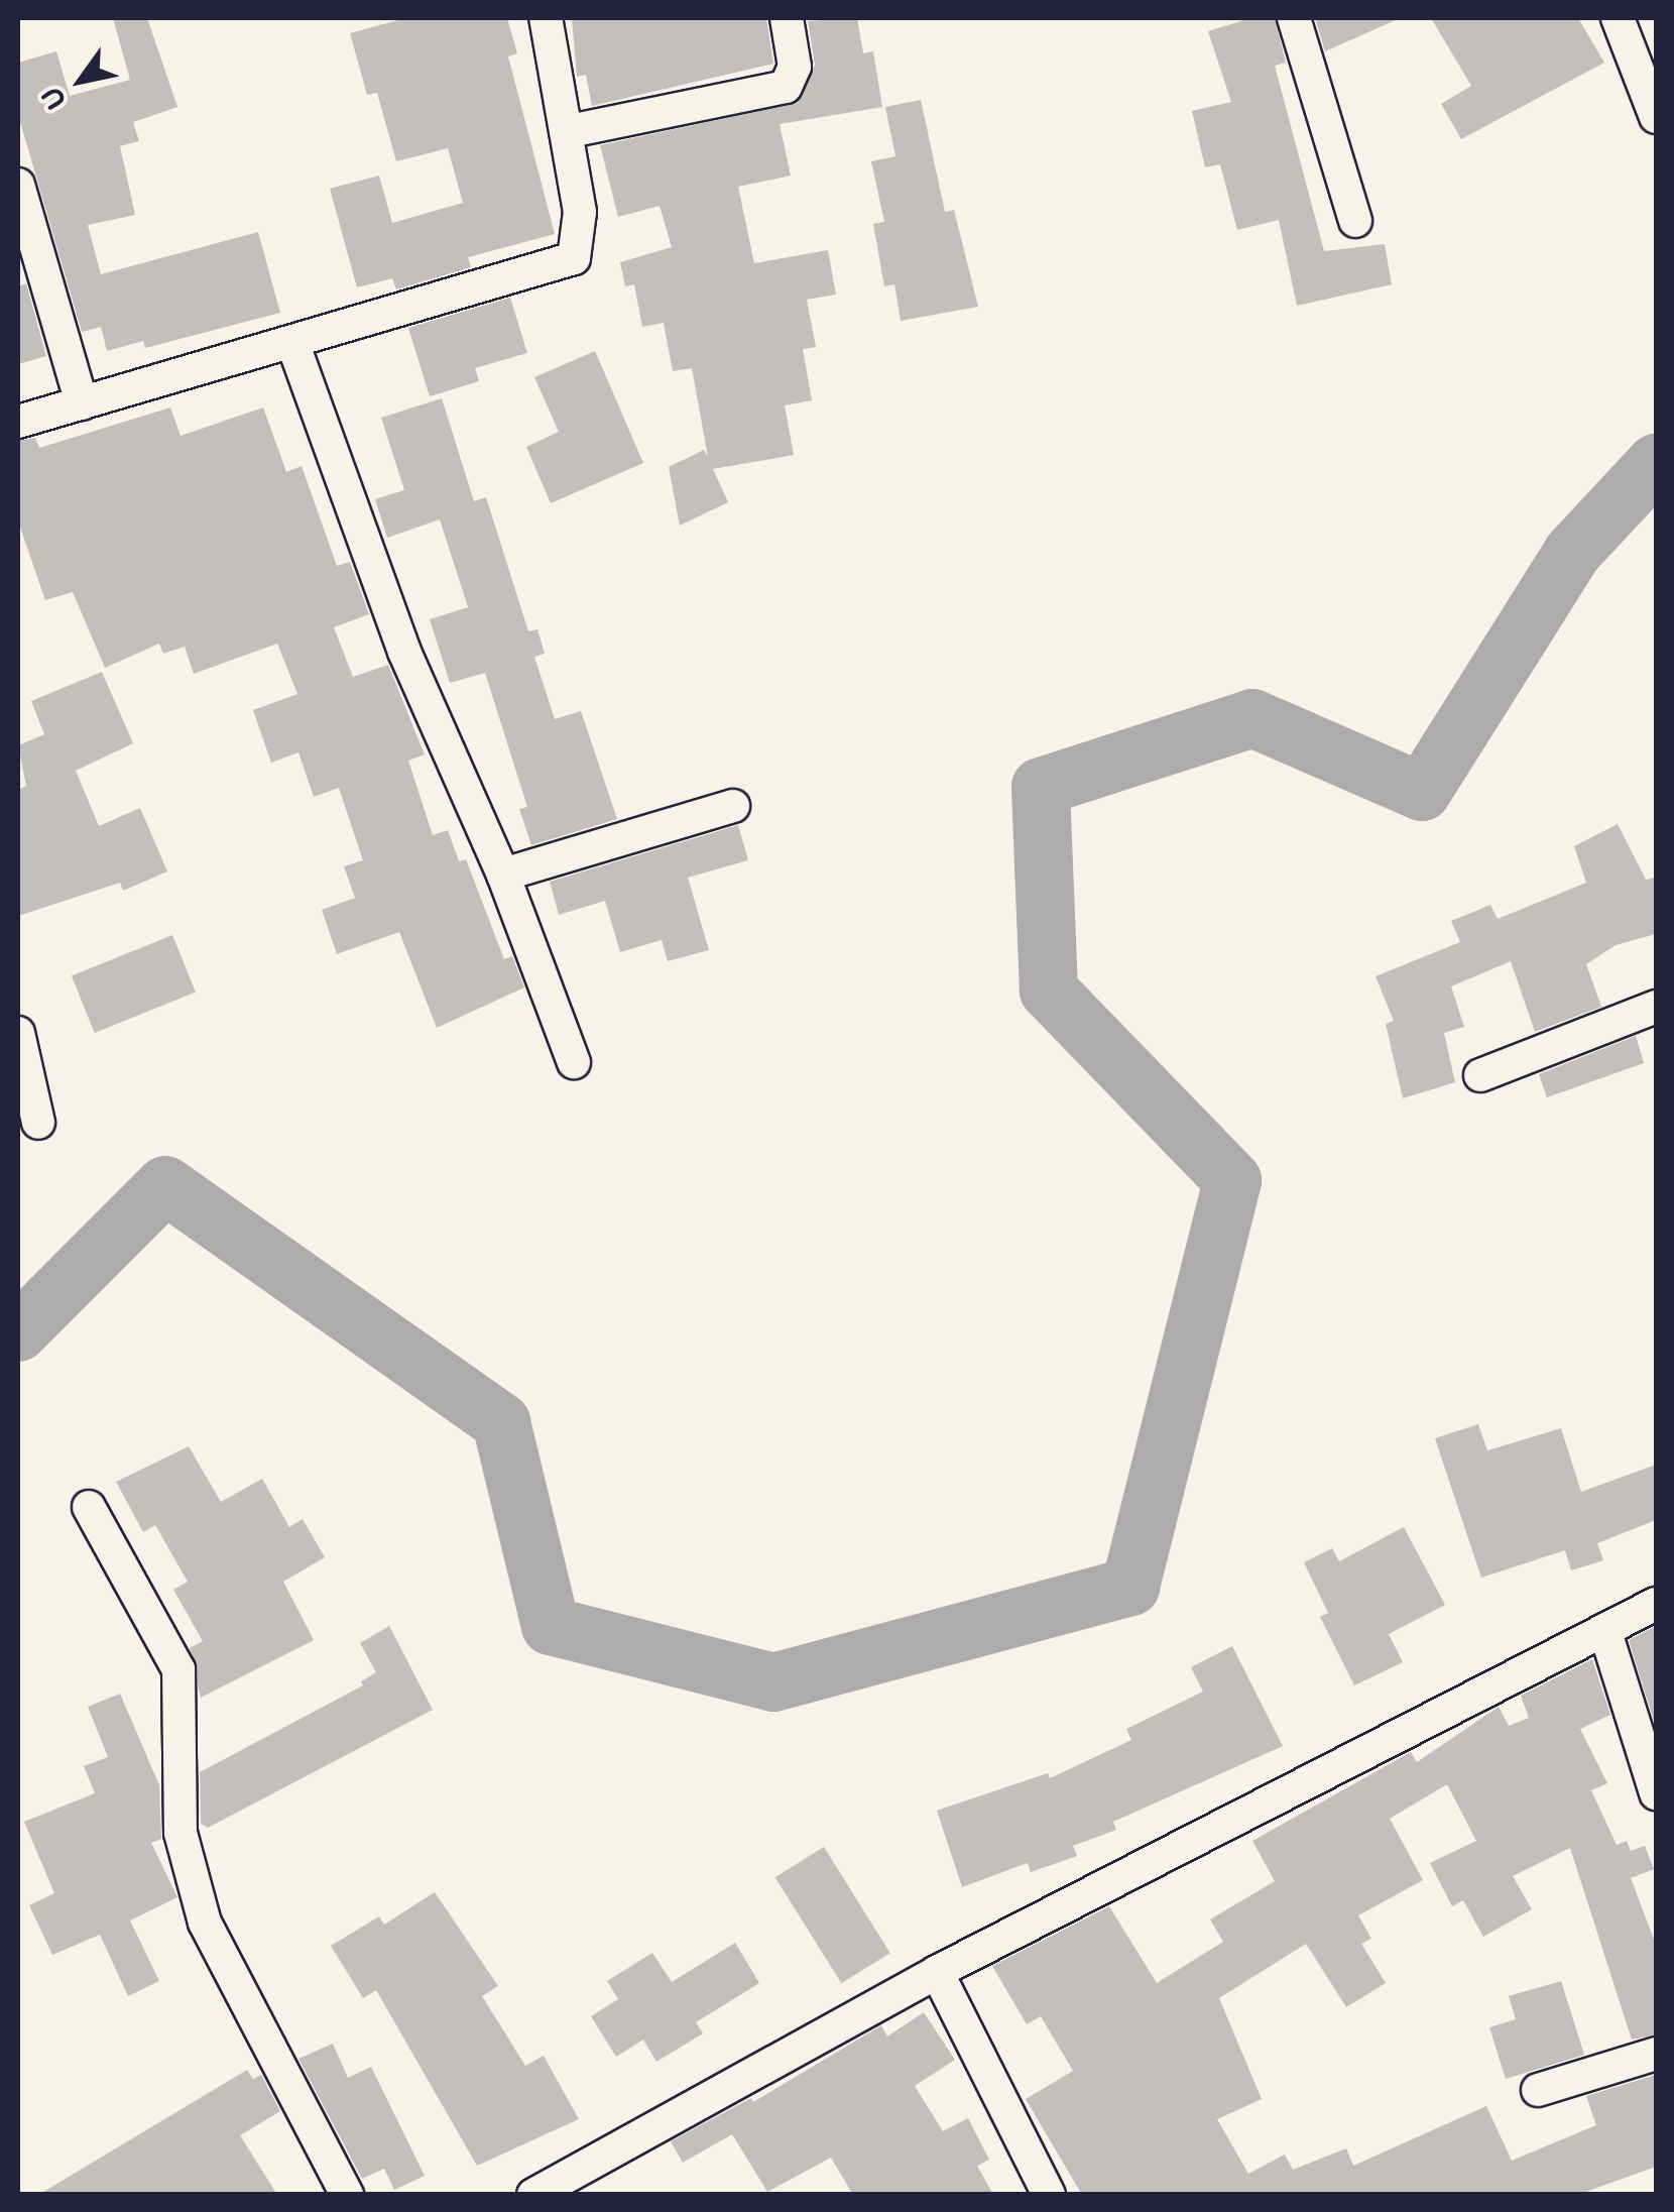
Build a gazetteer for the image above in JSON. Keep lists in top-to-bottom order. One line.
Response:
{"north":"bottom left"}
